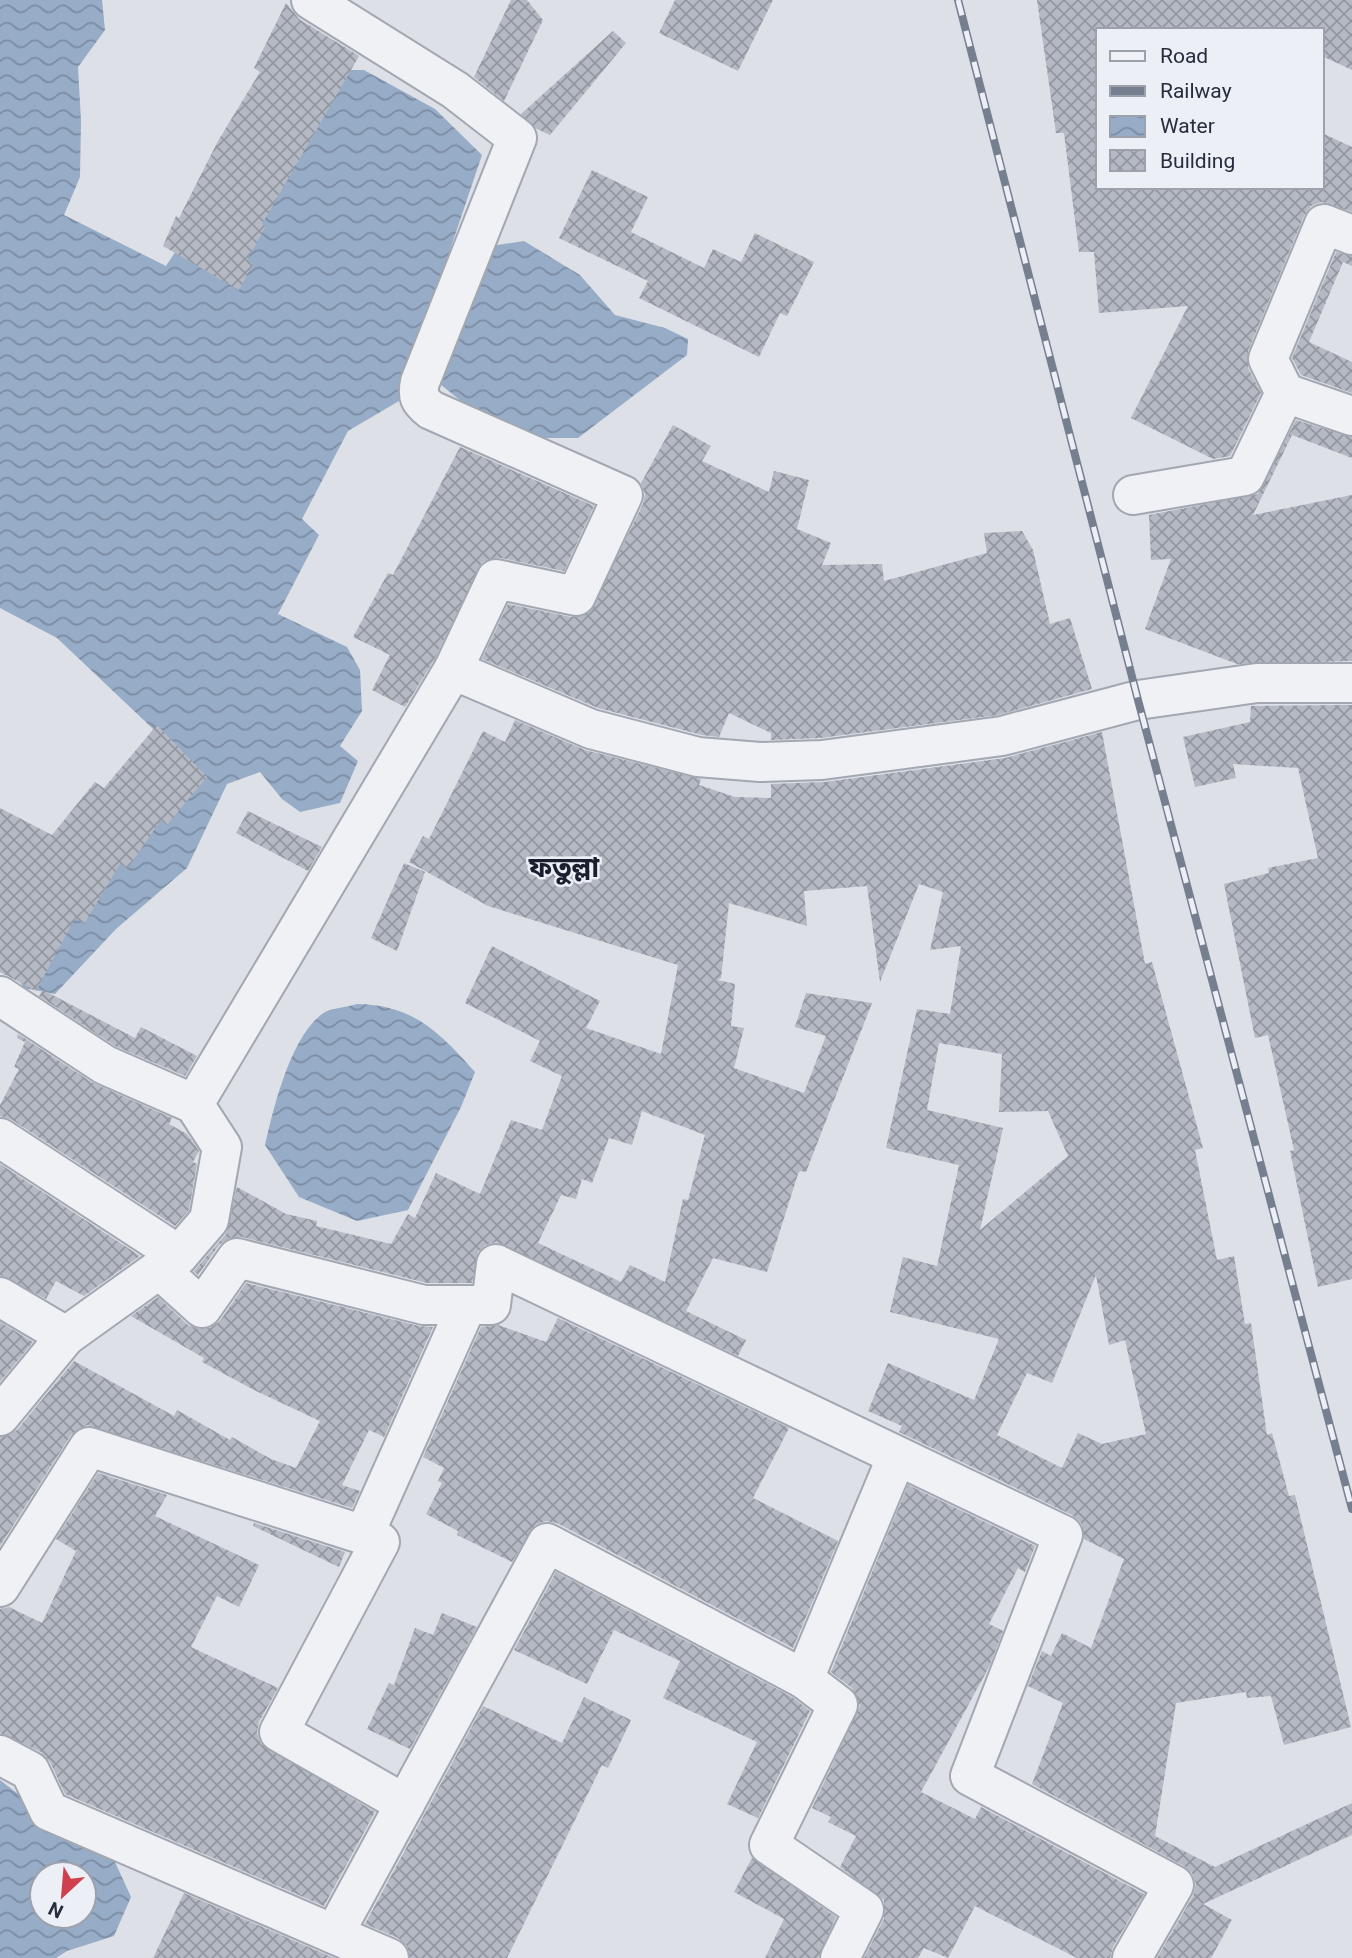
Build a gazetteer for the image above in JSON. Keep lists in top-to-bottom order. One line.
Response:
{"districts":["ফতুল্লা"],"legend":["Road","Railway","Water","Building"],"north":"bottom left"}
